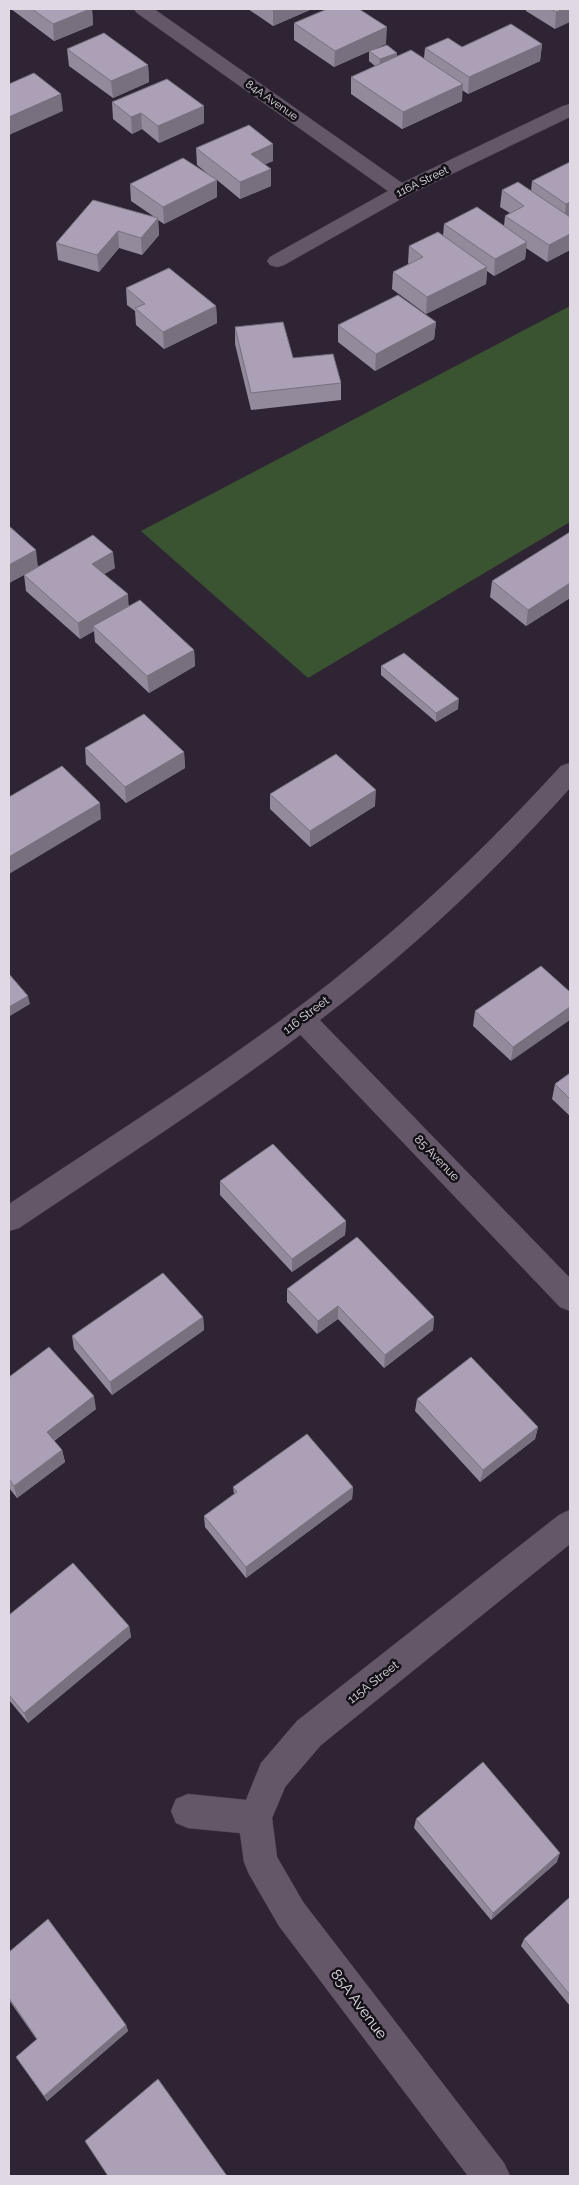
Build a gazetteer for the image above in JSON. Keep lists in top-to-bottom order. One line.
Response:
{"streets":{"street":["84A Avenue","116A Street","116 Street","85 Avenue","115A Street","85A Avenue"]},"crossings":[["84A Avenue","116A Street"],["116 Street","85 Avenue"],["115A Street","85A Avenue"]]}
